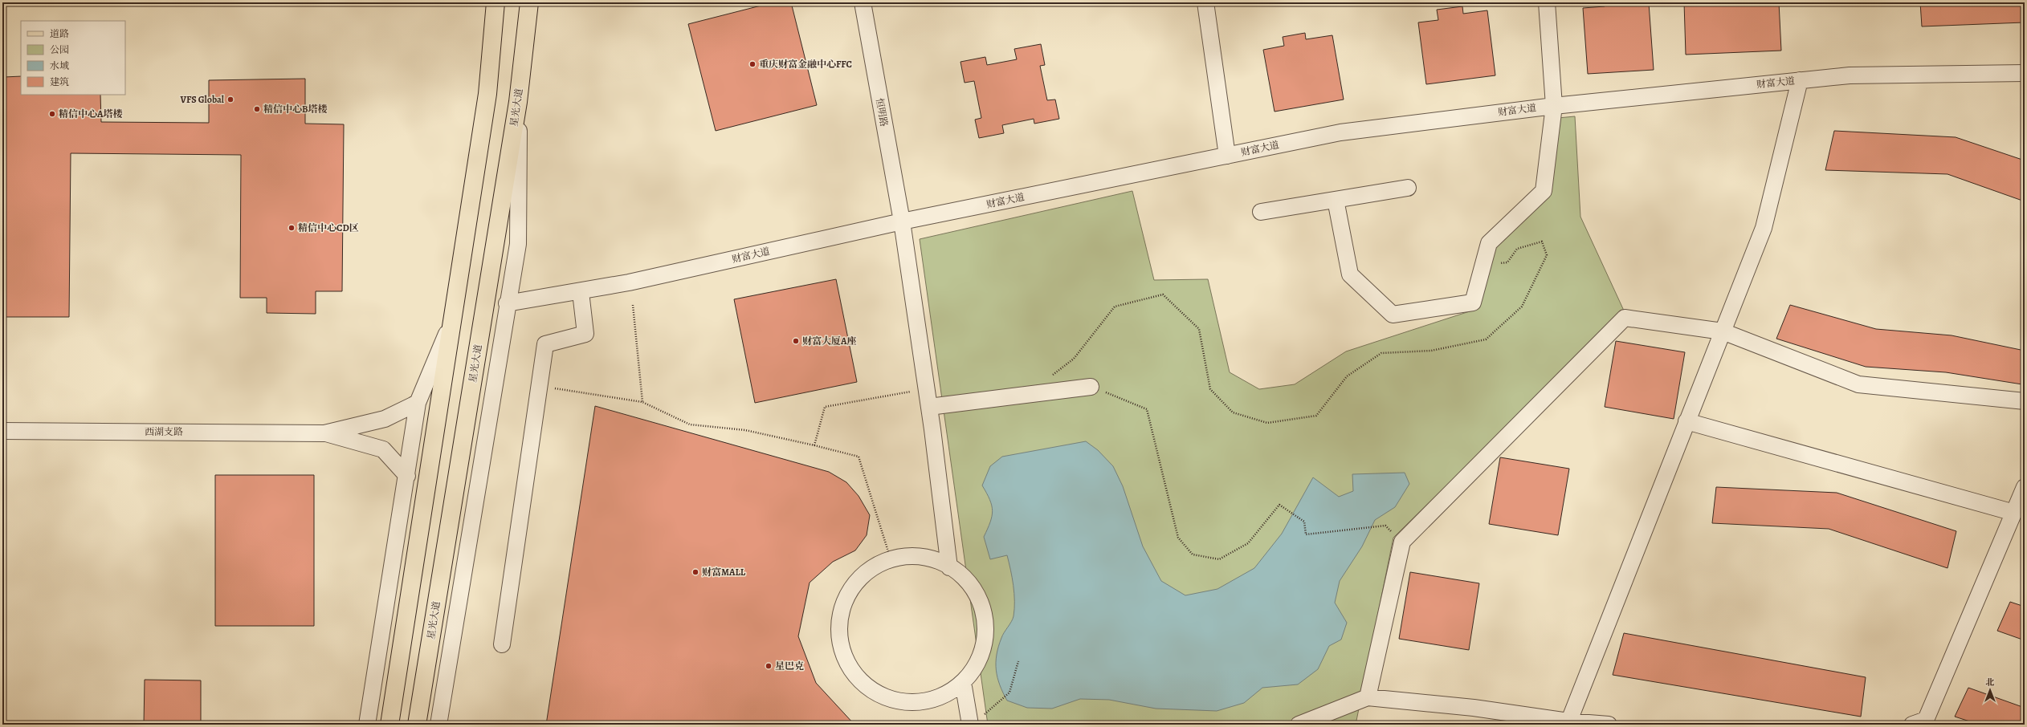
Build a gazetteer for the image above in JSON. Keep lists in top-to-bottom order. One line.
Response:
{"streets":{"main road":["星光大道"],"street":["财富大道","恒明路","西湖支路"]},"crossings":[["财富大道","恒明路"]],"places":["重庆财富金融中心FFC","VFS Global","精信中心B塔楼","精信中心A塔楼","精信中心CD区","财富大厦A座","财富MALL","星巴克"],"legend":["道路","公园","水域","建筑"],"north":"top"}
